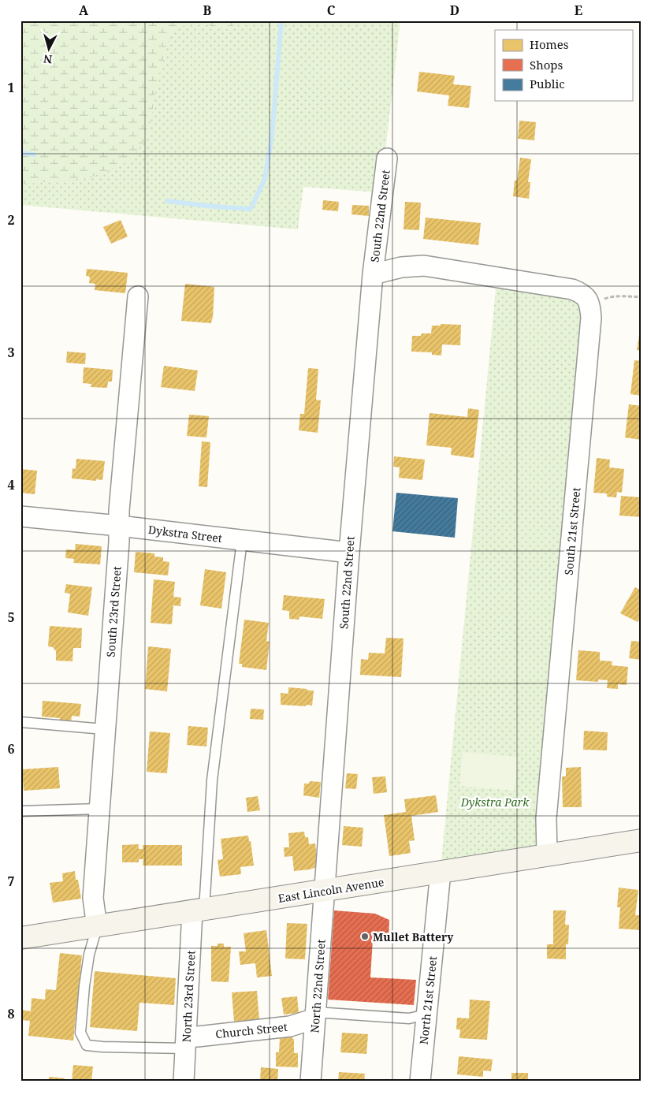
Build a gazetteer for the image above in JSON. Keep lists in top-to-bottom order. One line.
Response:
{"streets":{"main road":["East Lincoln Avenue"],"street":["South 22nd Street","South 21st Street","Dykstra Street","South 23rd Street","North 22nd Street","North 23rd Street","North 21st Street","Church Street"]},"crossings":[["South 22nd Street","South 21st Street"],["South 22nd Street","Dykstra Street"],["South 22nd Street","East Lincoln Avenue"],["South 22nd Street","North 22nd Street"],["South 21st Street","East Lincoln Avenue"],["Dykstra Street","South 23rd Street"],["South 23rd Street","East Lincoln Avenue"],["East Lincoln Avenue","North 22nd Street"],["East Lincoln Avenue","North 23rd Street"],["East Lincoln Avenue","North 21st Street"],["North 22nd Street","Church Street"],["North 23rd Street","Church Street"]],"parks":["Dykstra Park"],"places":["Mullet Battery"],"legend":["Homes","Shops","Public"],"north":"bottom","grid":{"columns":["A","B","C","D","E"],"rows":["1","2","3","4","5","6","7","8"]}}
